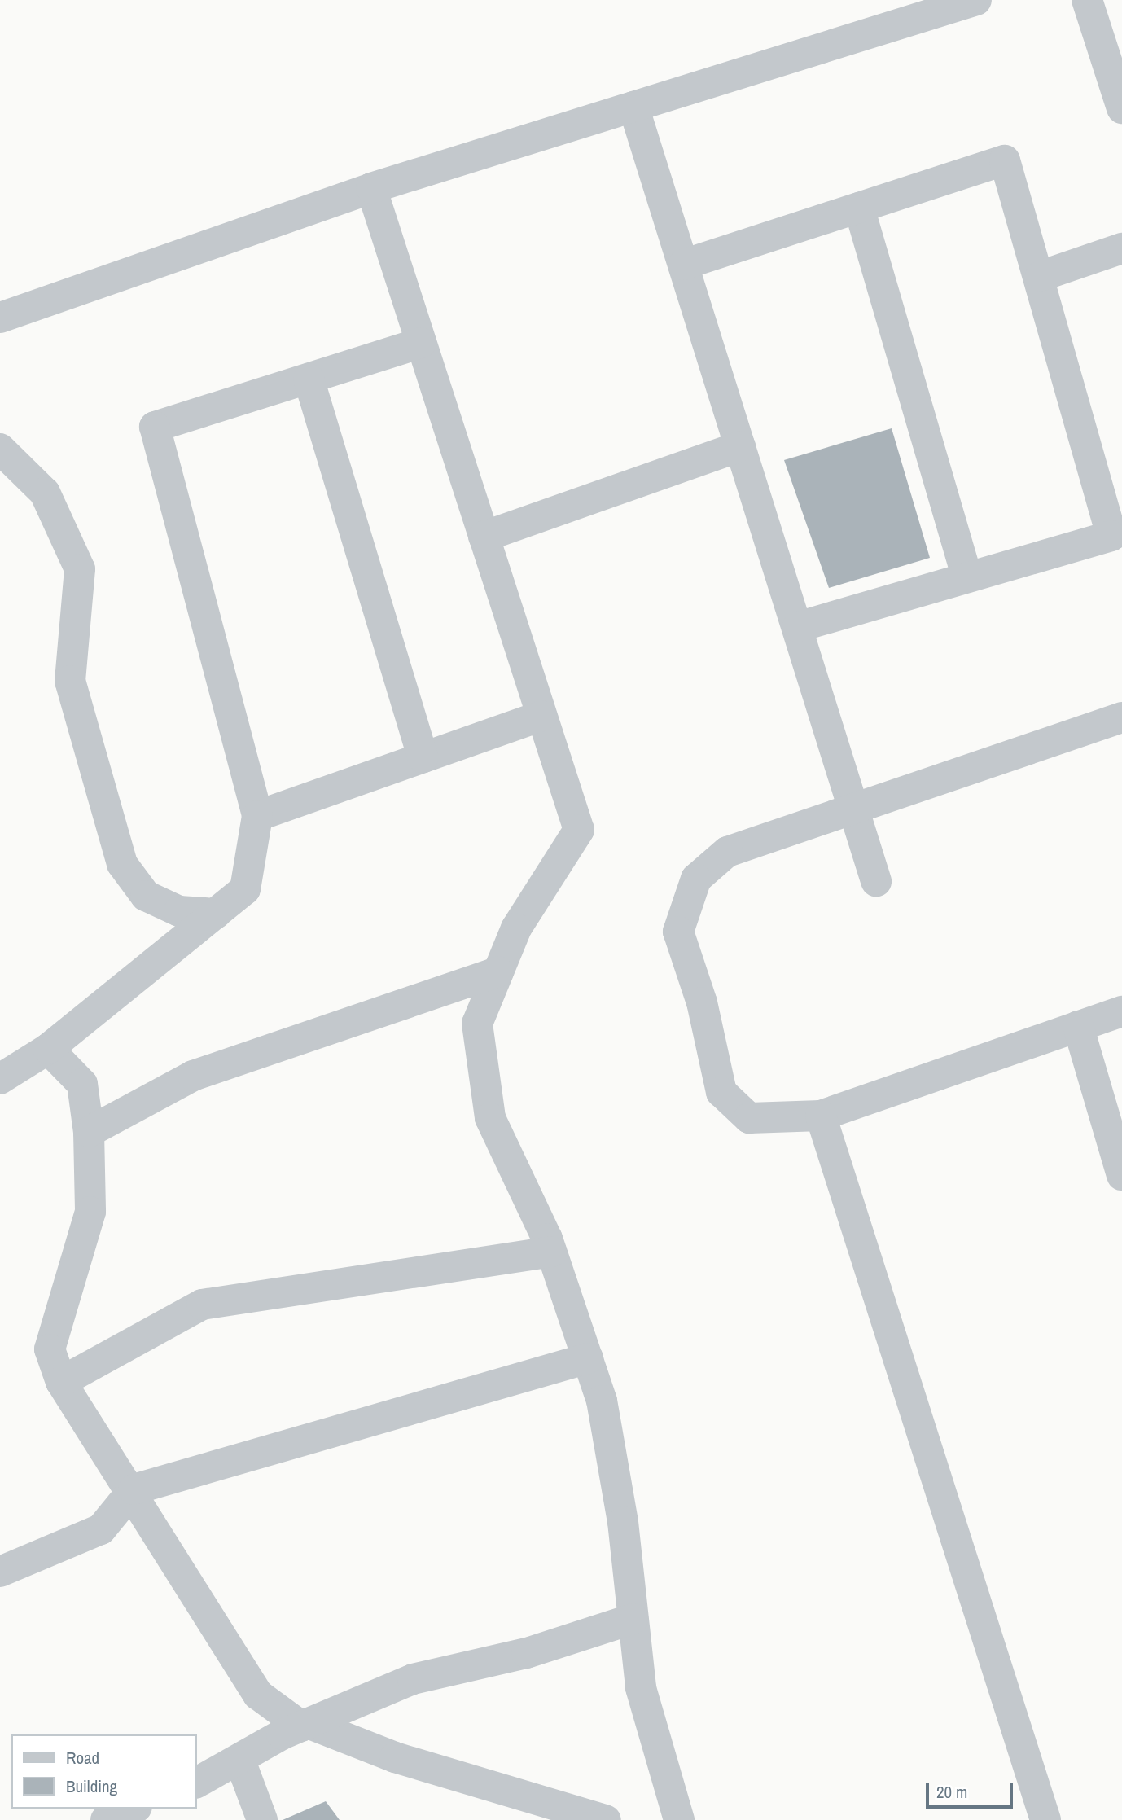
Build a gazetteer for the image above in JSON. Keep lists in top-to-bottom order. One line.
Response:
{"legend":["Road","Building"],"scale_bar":"20 m"}
